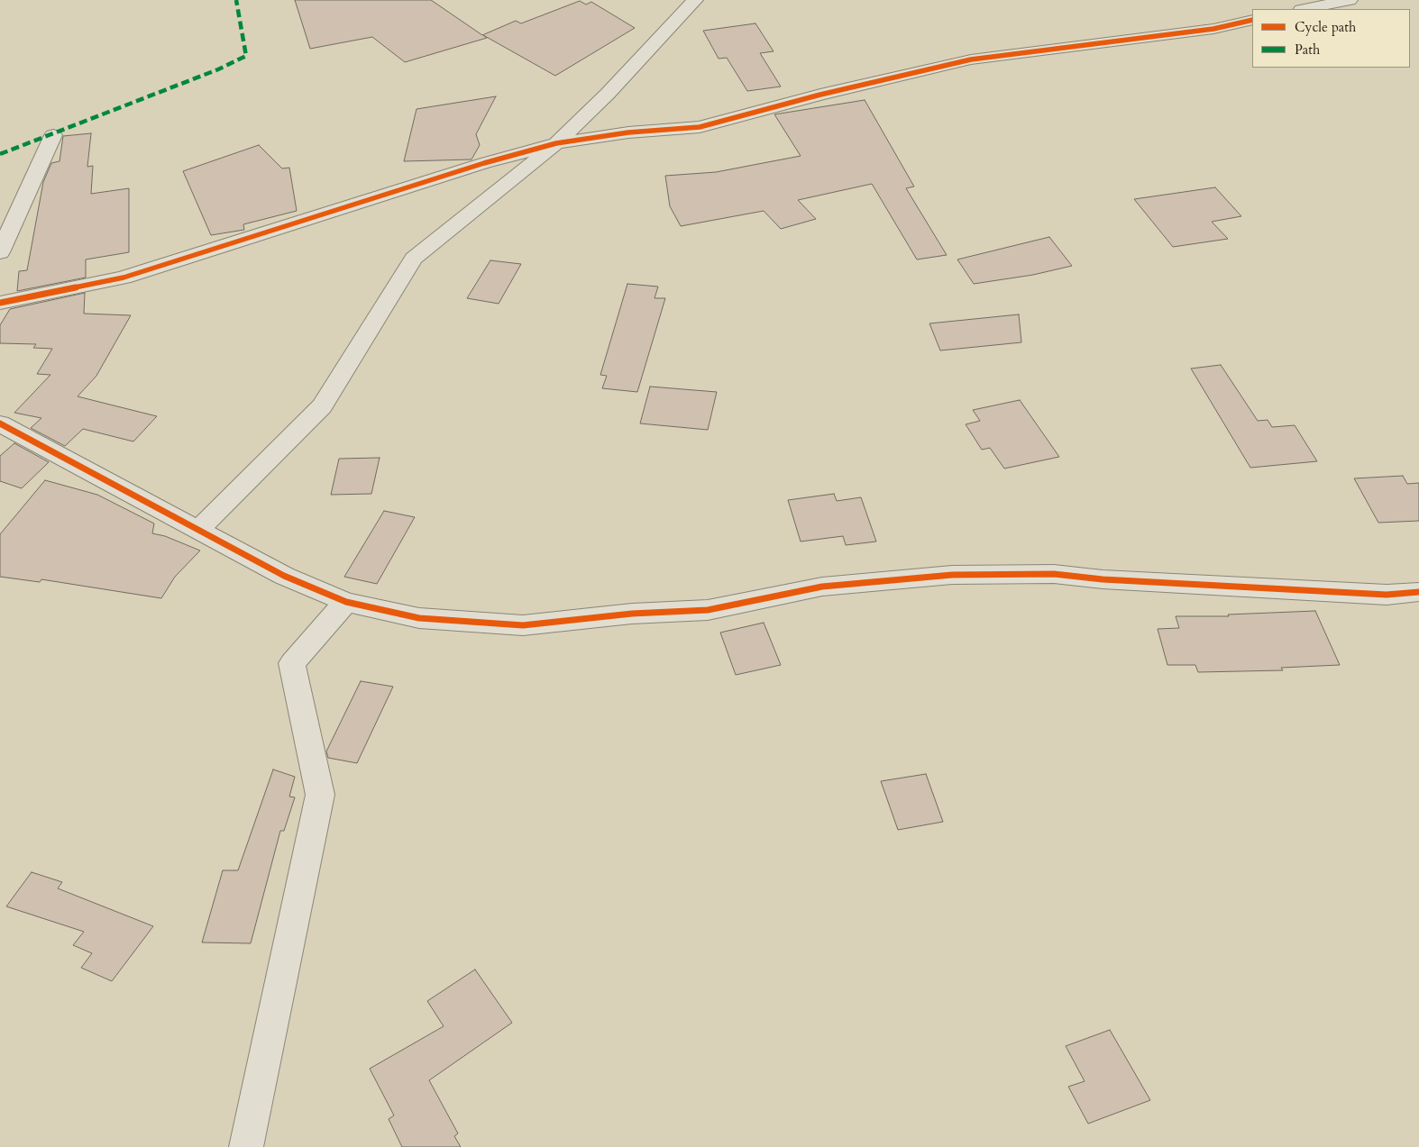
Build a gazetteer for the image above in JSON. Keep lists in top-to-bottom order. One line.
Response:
{"legend":["Cycle path","Path"]}
